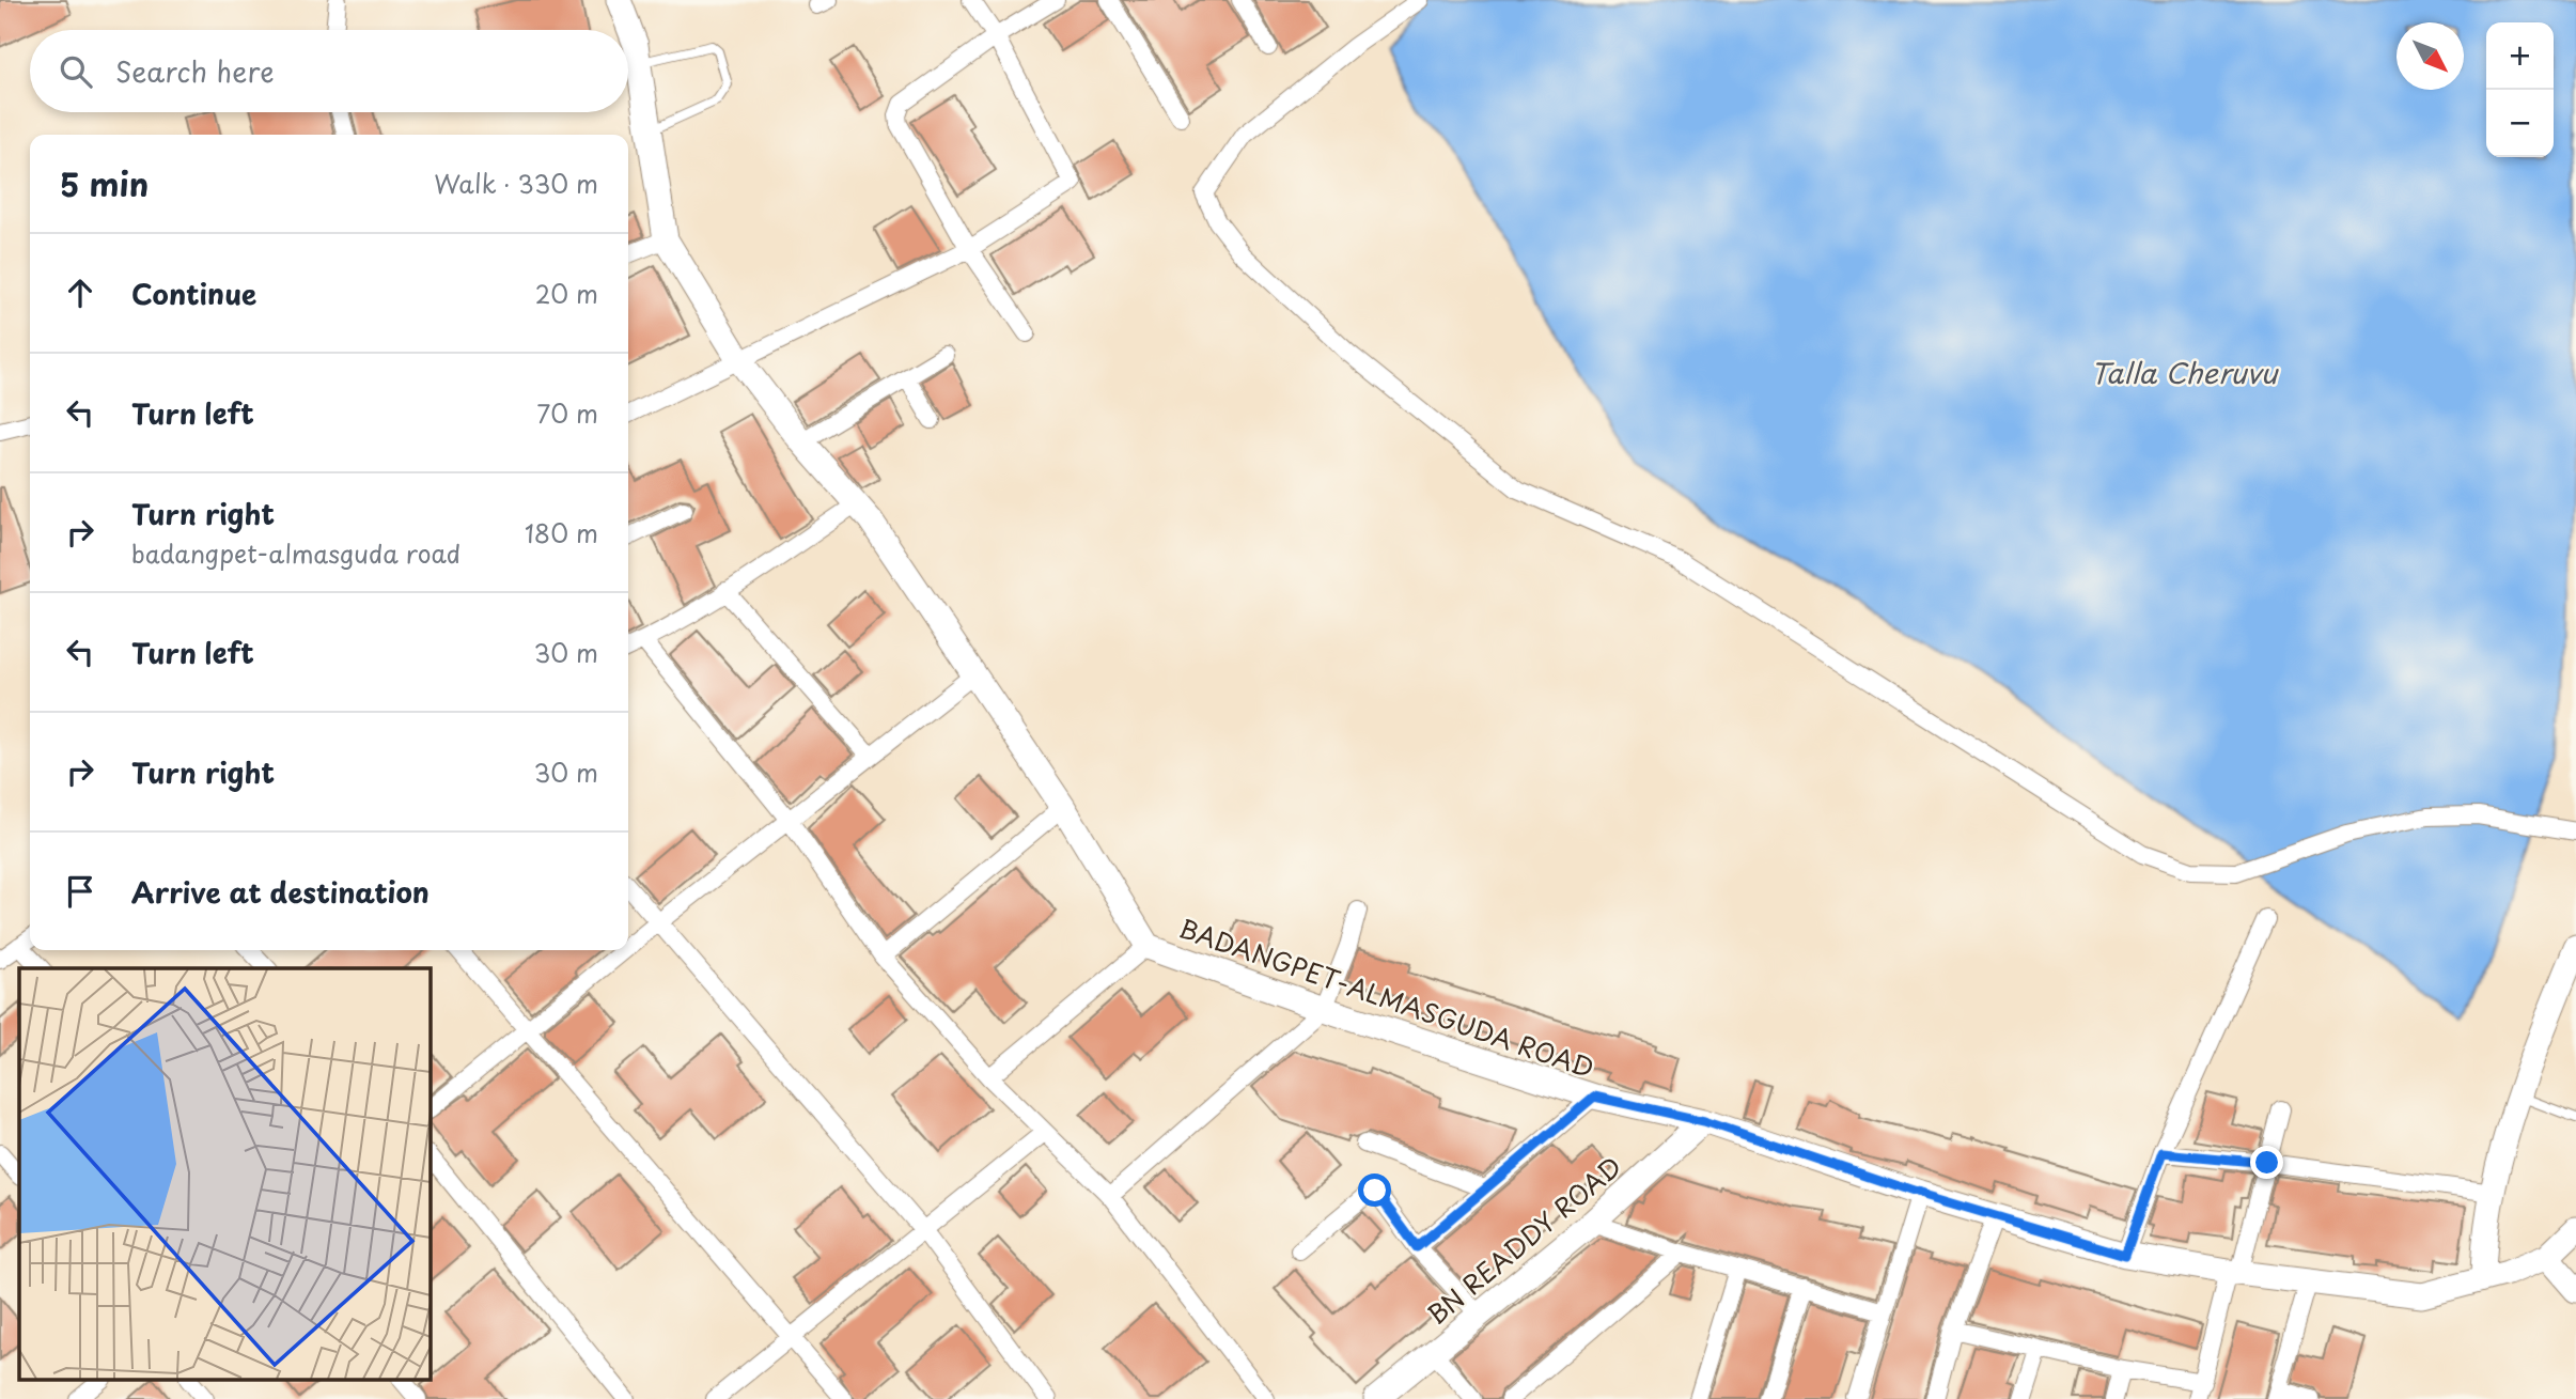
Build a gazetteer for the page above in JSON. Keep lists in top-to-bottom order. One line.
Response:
{"streets":{"street":["BADANGPET-ALMASGUDA ROAD","BN READDY ROAD"]},"crossings":[["BADANGPET-ALMASGUDA ROAD","BN READDY ROAD"]],"water":["Talla Cheruvu"],"north":"bottom right","page":{"map_buttons":["+","−"],"search":"Search here","heading":["5 min","Walk · 330 m"],"list":[["Continue","20 m"],["Turn left","70 m"],["Turn right","badangpet-almasguda road","180 m"],["Turn left","30 m"],["Turn right","30 m"],"Arrive at destination"]}}
